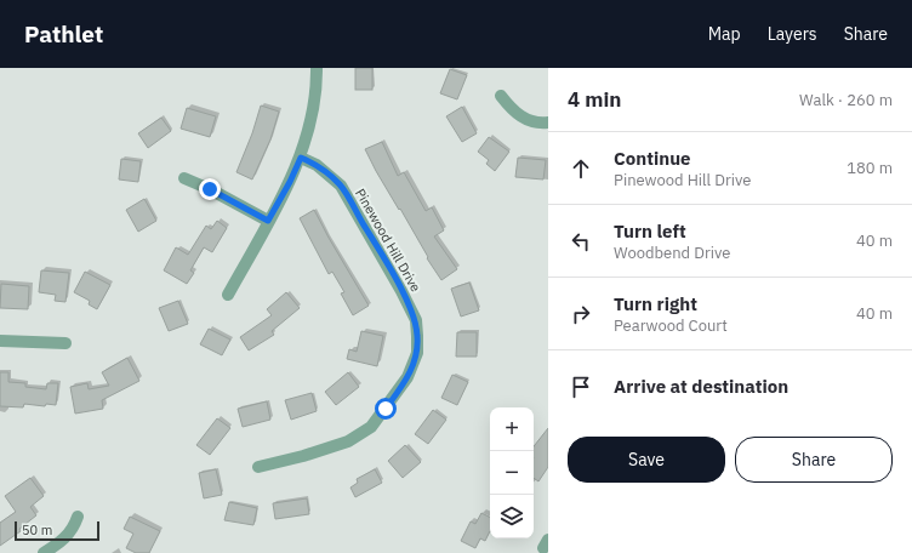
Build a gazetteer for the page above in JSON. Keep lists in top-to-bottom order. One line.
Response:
{"streets":{"street":["Pinewood Hill Drive"]},"scale_bar":"50 m","page":{"header":"Pathlet","nav":["Map","Layers","Share"],"heading":["4 min","Walk · 260 m"],"list":[["Continue","Pinewood Hill Drive","180 m"],["Turn left","Woodbend Drive","40 m"],["Turn right","Pearwood Court","40 m"],"Arrive at destination"],"map_buttons":["+","−"],"buttons":["Save","Share"],"scale":"50 m"}}
